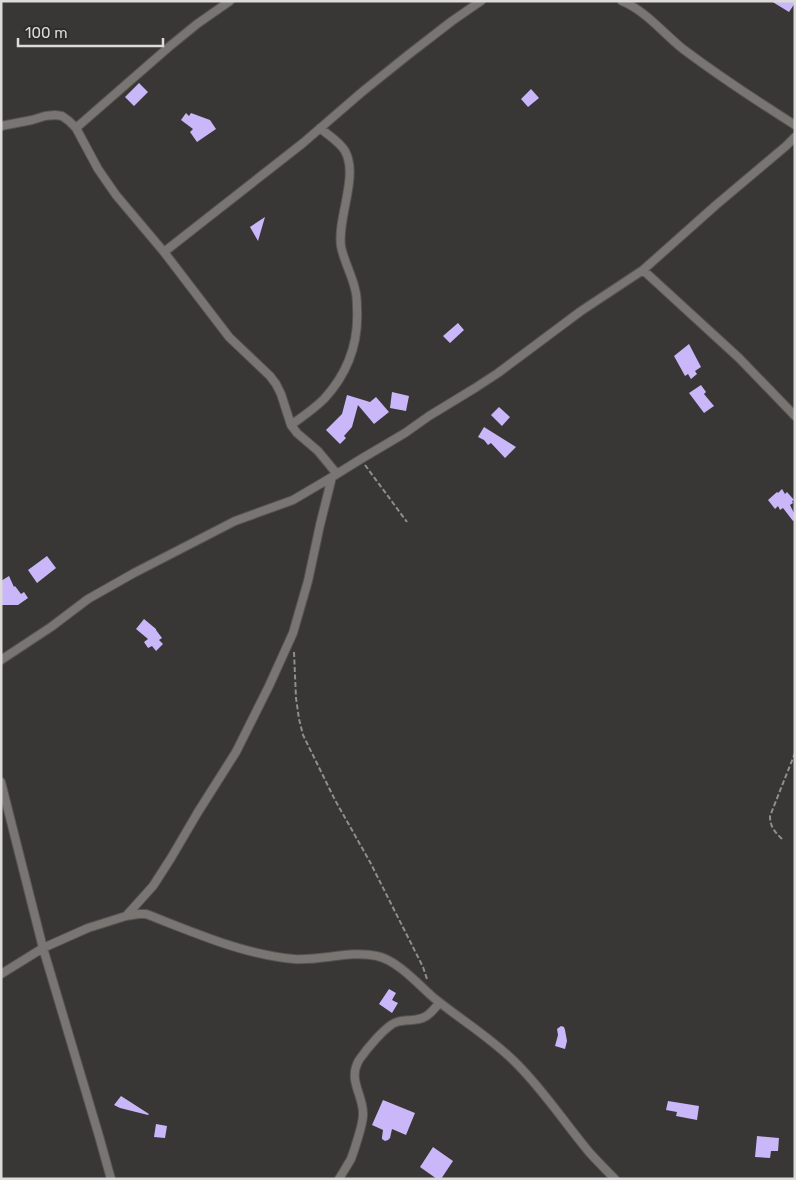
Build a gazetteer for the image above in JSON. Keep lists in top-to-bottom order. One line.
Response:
{"scale_bar":"100 m"}
